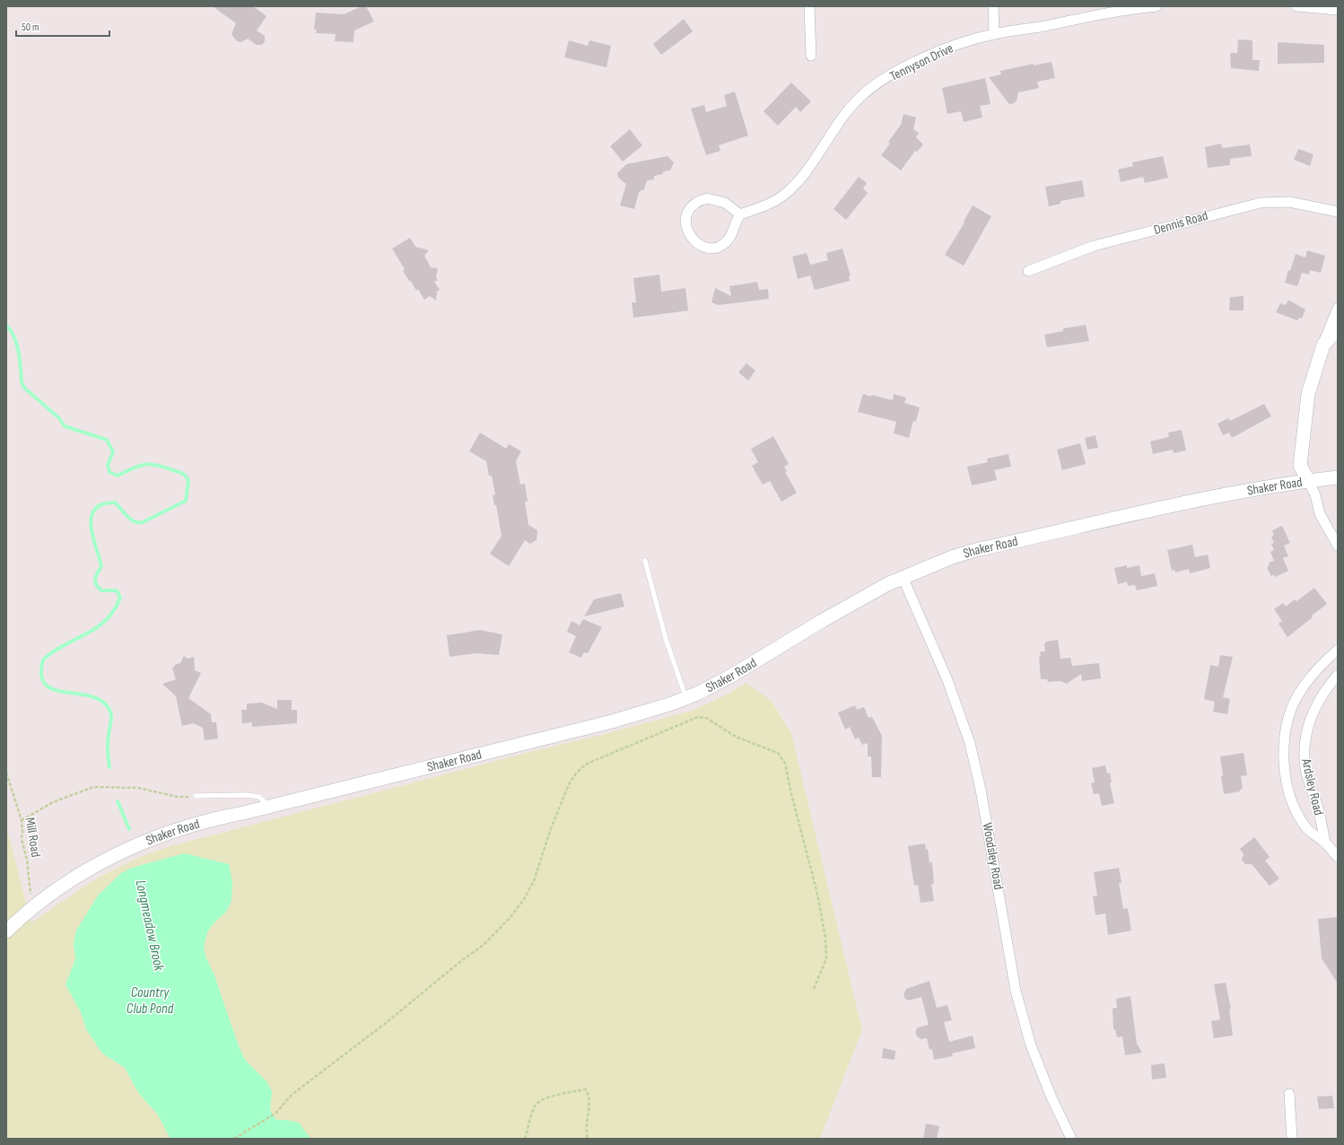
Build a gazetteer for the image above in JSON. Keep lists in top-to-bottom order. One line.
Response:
{"streets":{"main road":["Shaker Road"],"street":["Tennyson Drive","Dennis Road","Ardsley Road","Woodsley Road"],"path":["Mill Road"]},"crossings":[["Shaker Road","Mill Road"],["Shaker Road","Woodsley Road"]],"water":["Longmeadow Brook","Country Club Pond"],"scale_bar":"50 m"}
